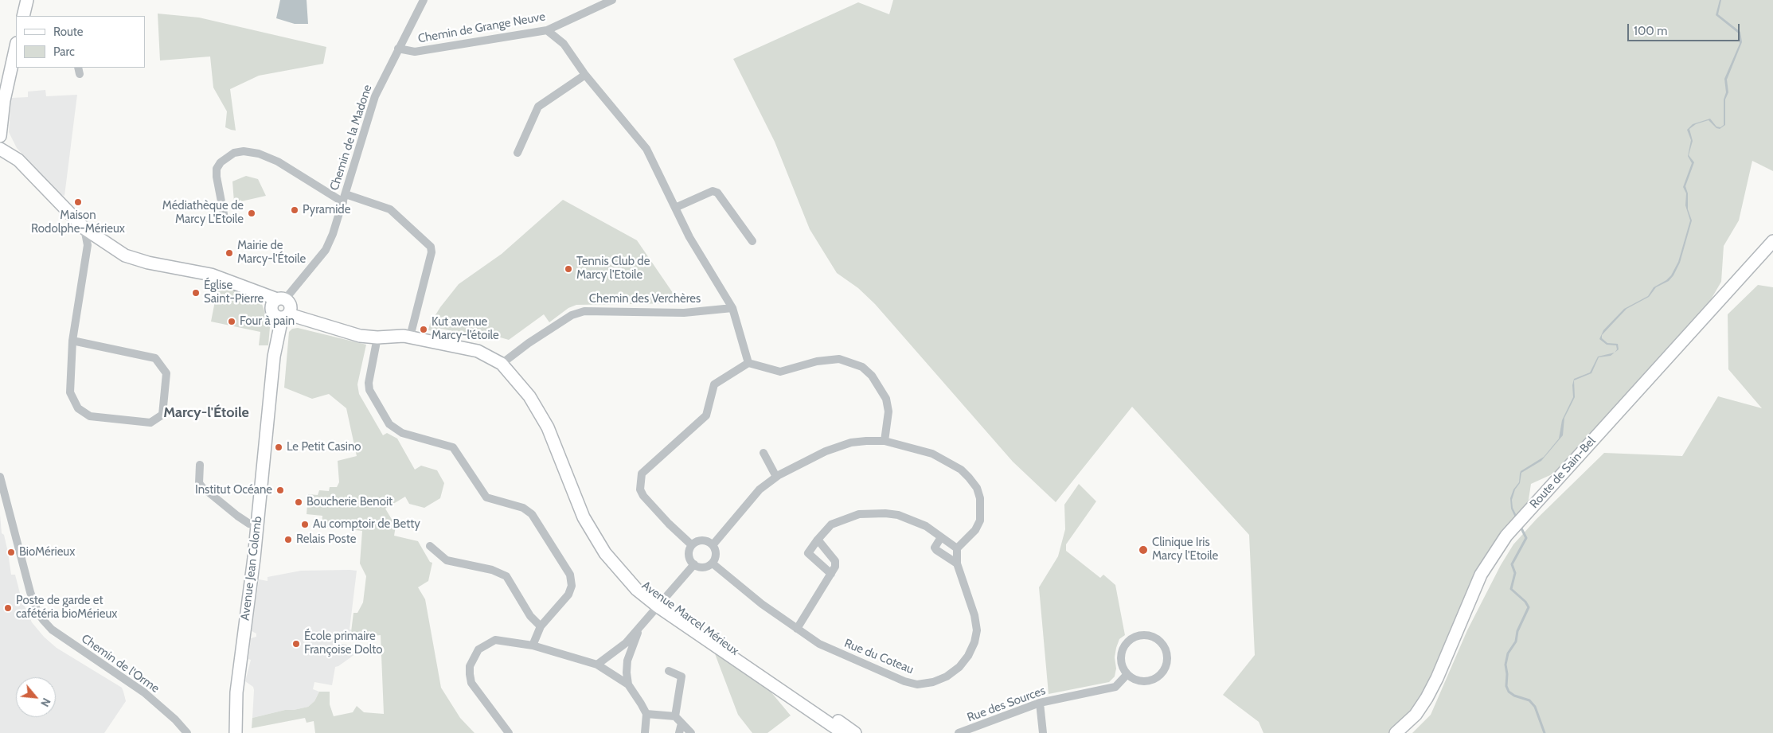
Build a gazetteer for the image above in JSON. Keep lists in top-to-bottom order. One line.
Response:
{"streets":{"main road":["Route de Sain-Bel","Avenue Jean Colomb","Avenue Marcel Mérieux"],"street":["Chemin de Grange Neuve","Chemin de la Madone","Chemin des Verchères","Rue du Coteau","Chemin de l'Orme","Rue des Sources"]},"crossings":[["Chemin de Grange Neuve","Chemin de la Madone"],["Chemin de la Madone","Avenue Jean Colomb"],["Chemin de la Madone","Avenue Marcel Mérieux"],["Chemin des Verchères","Avenue Marcel Mérieux"],["Avenue Jean Colomb","Avenue Marcel Mérieux"]],"districts":["Marcy-l'Étoile"],"places":["Maison Rodolphe-Mérieux","Pyramide","Médiathèque de Marcy L'Etoile","Mairie de Marcy-l'Étoile","Tennis Club de Marcy l'Etoile","Église Saint-Pierre","Four à pain","Kut avenue Marcy-l’étoile","Le Petit Casino","Institut Océane","Boucherie Benoit","Au comptoir de Betty","Relais Poste","Clinique Iris Marcy l'Etoile","BioMérieux","Poste de garde et cafétéria bioMérieux","École primaire Françoise Dolto"],"legend":["Route","Parc"],"scale_bar":"100 m","north":"bottom right"}
